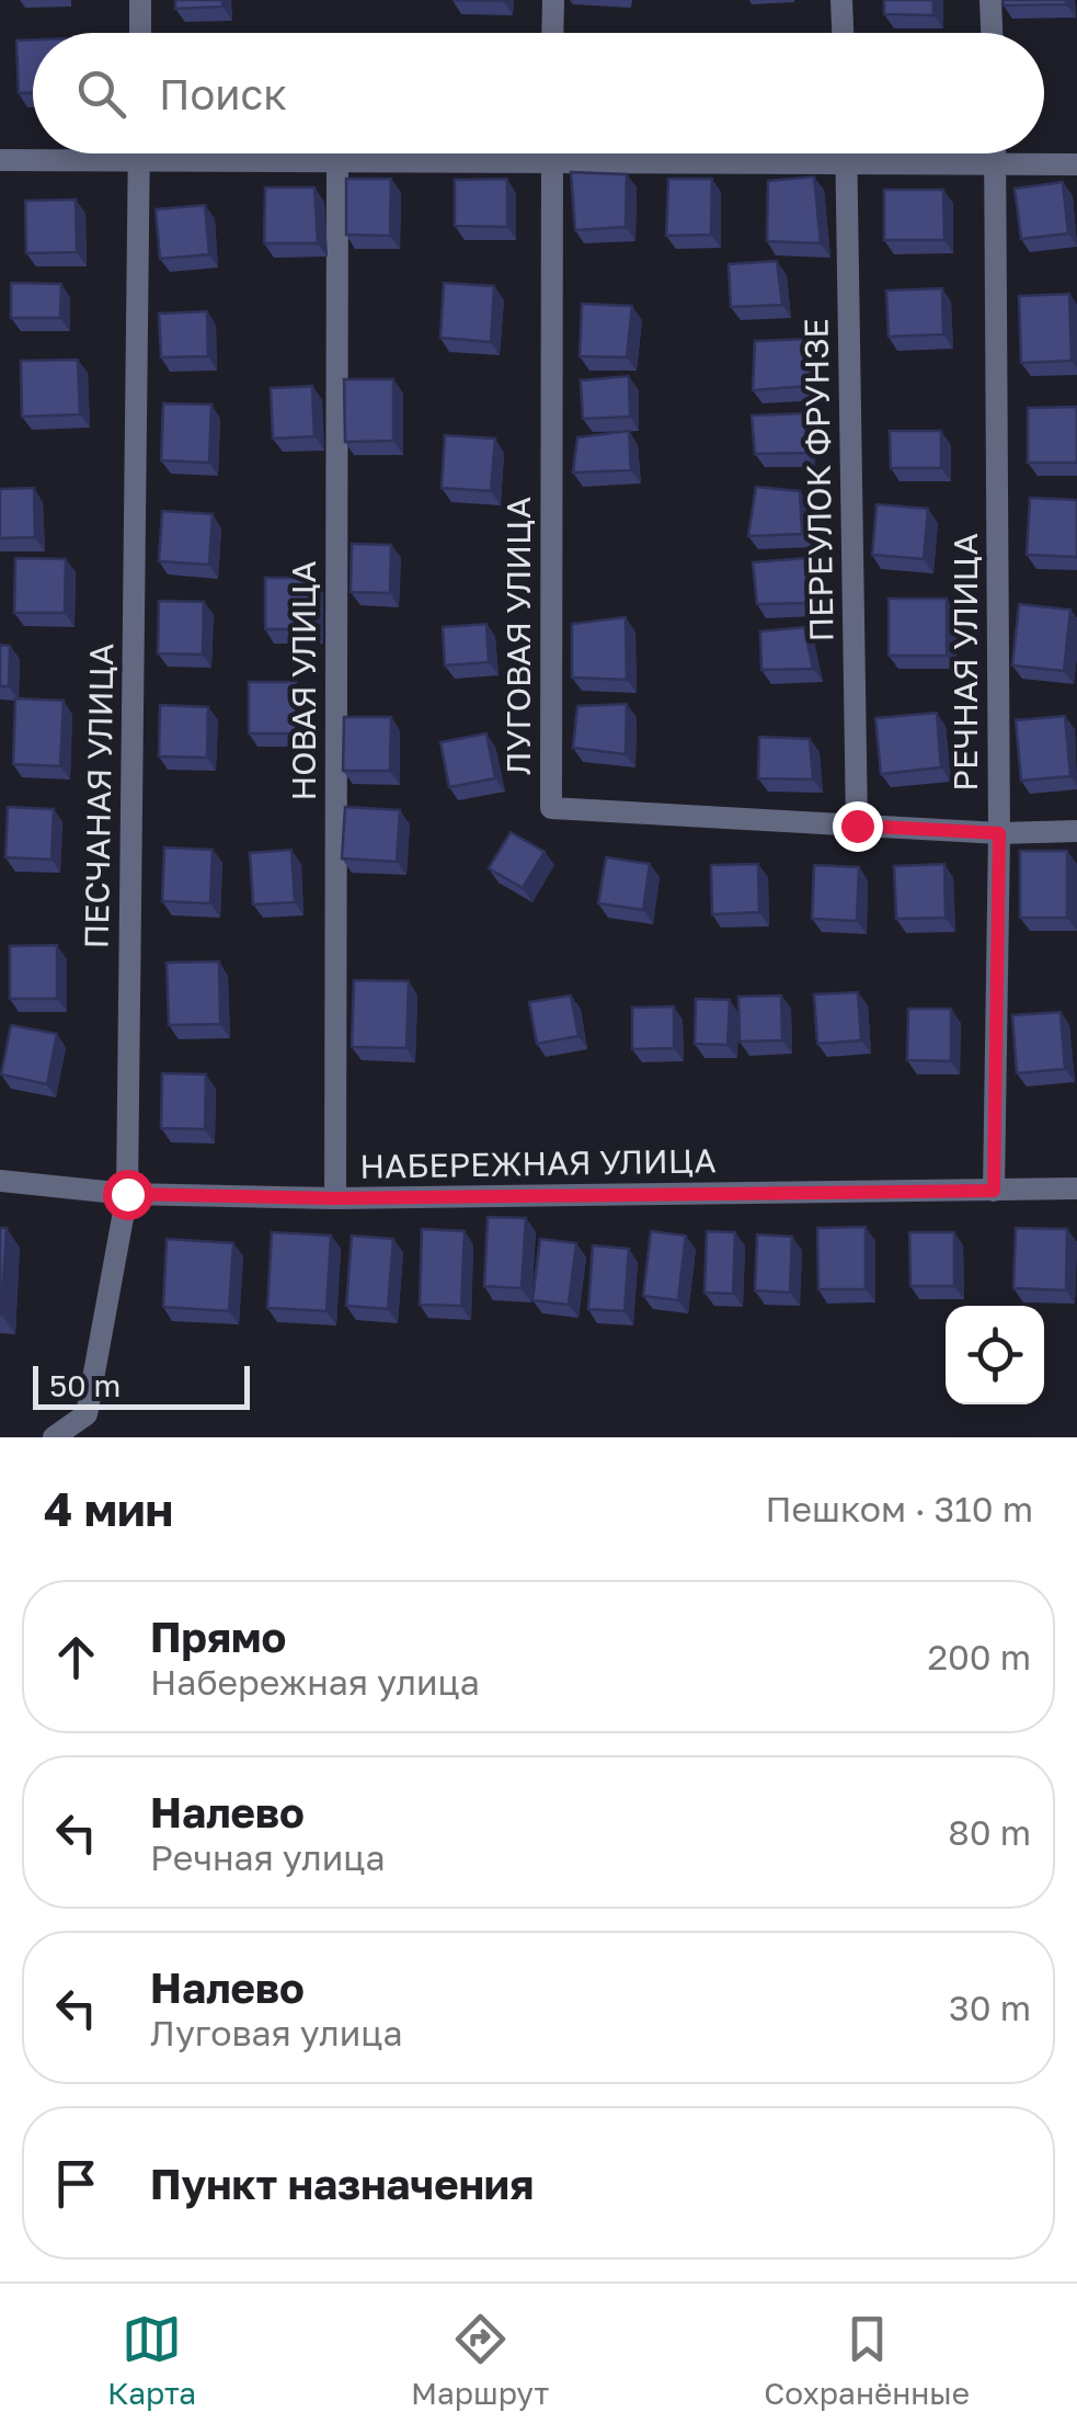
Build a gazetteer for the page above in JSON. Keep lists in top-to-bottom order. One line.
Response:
{"streets":{"street":["ПЕРЕУЛОК ФРУНЗЕ","ЛУГОВАЯ УЛИЦА","РЕЧНАЯ УЛИЦА","НОВАЯ УЛИЦА","ПЕСЧАНАЯ УЛИЦА","НАБЕРЕЖНАЯ УЛИЦА"]},"crossings":[["ПЕРЕУЛОК ФРУНЗЕ","ЛУГОВАЯ УЛИЦА"],["ЛУГОВАЯ УЛИЦА","РЕЧНАЯ УЛИЦА"],["РЕЧНАЯ УЛИЦА","НАБЕРЕЖНАЯ УЛИЦА"],["НОВАЯ УЛИЦА","НАБЕРЕЖНАЯ УЛИЦА"],["ПЕСЧАНАЯ УЛИЦА","НАБЕРЕЖНАЯ УЛИЦА"]],"scale_bar":"50 m","page":{"search":"Поиск","scale":"50 m","heading":["4 мин","Пешком · 310 m"],"list":[["Прямо","Набережная улица","200 m"],["Налево","Речная улица","80 m"],["Налево","Луговая улица","30 m"],"Пункт назначения"],"nav":["Карта","Маршрут","Сохранённые"]}}
